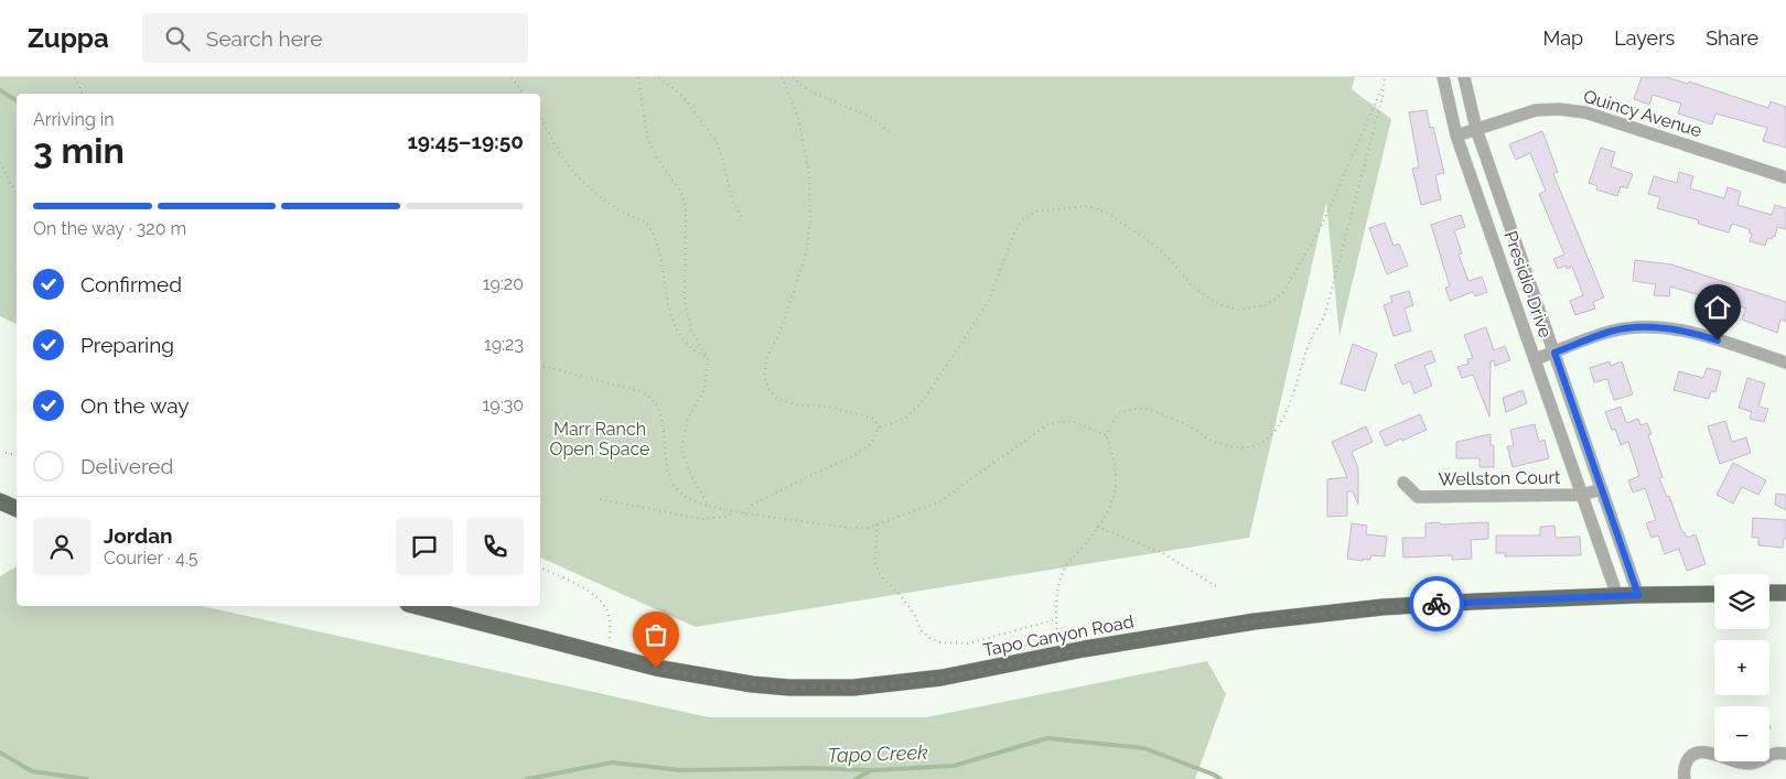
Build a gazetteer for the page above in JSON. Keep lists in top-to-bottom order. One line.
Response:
{"streets":{"main road":["Tapo Canyon Road"],"street":["Quincy Avenue","Presidio Drive","Wellston Court"]},"crossings":[["Quincy Avenue","Presidio Drive"],["Presidio Drive","Wellston Court"],["Presidio Drive","Tapo Canyon Road"]],"water":["Tapo Creek"],"parks":["Marr Ranch Open Space"],"page":{"header":"Zuppa","search":"Search here","nav":["Map","Layers","Share"],"heading":["3 min","Arriving in","19:45–19:50"],"panel":["Jordan","Courier · 4.5"],"bar":"On the way · 320 m","list":[["Confirmed","19:20"],["Preparing","19:23"],["On the way","19:30"],"Delivered"],"map_buttons":["+","−"]}}
